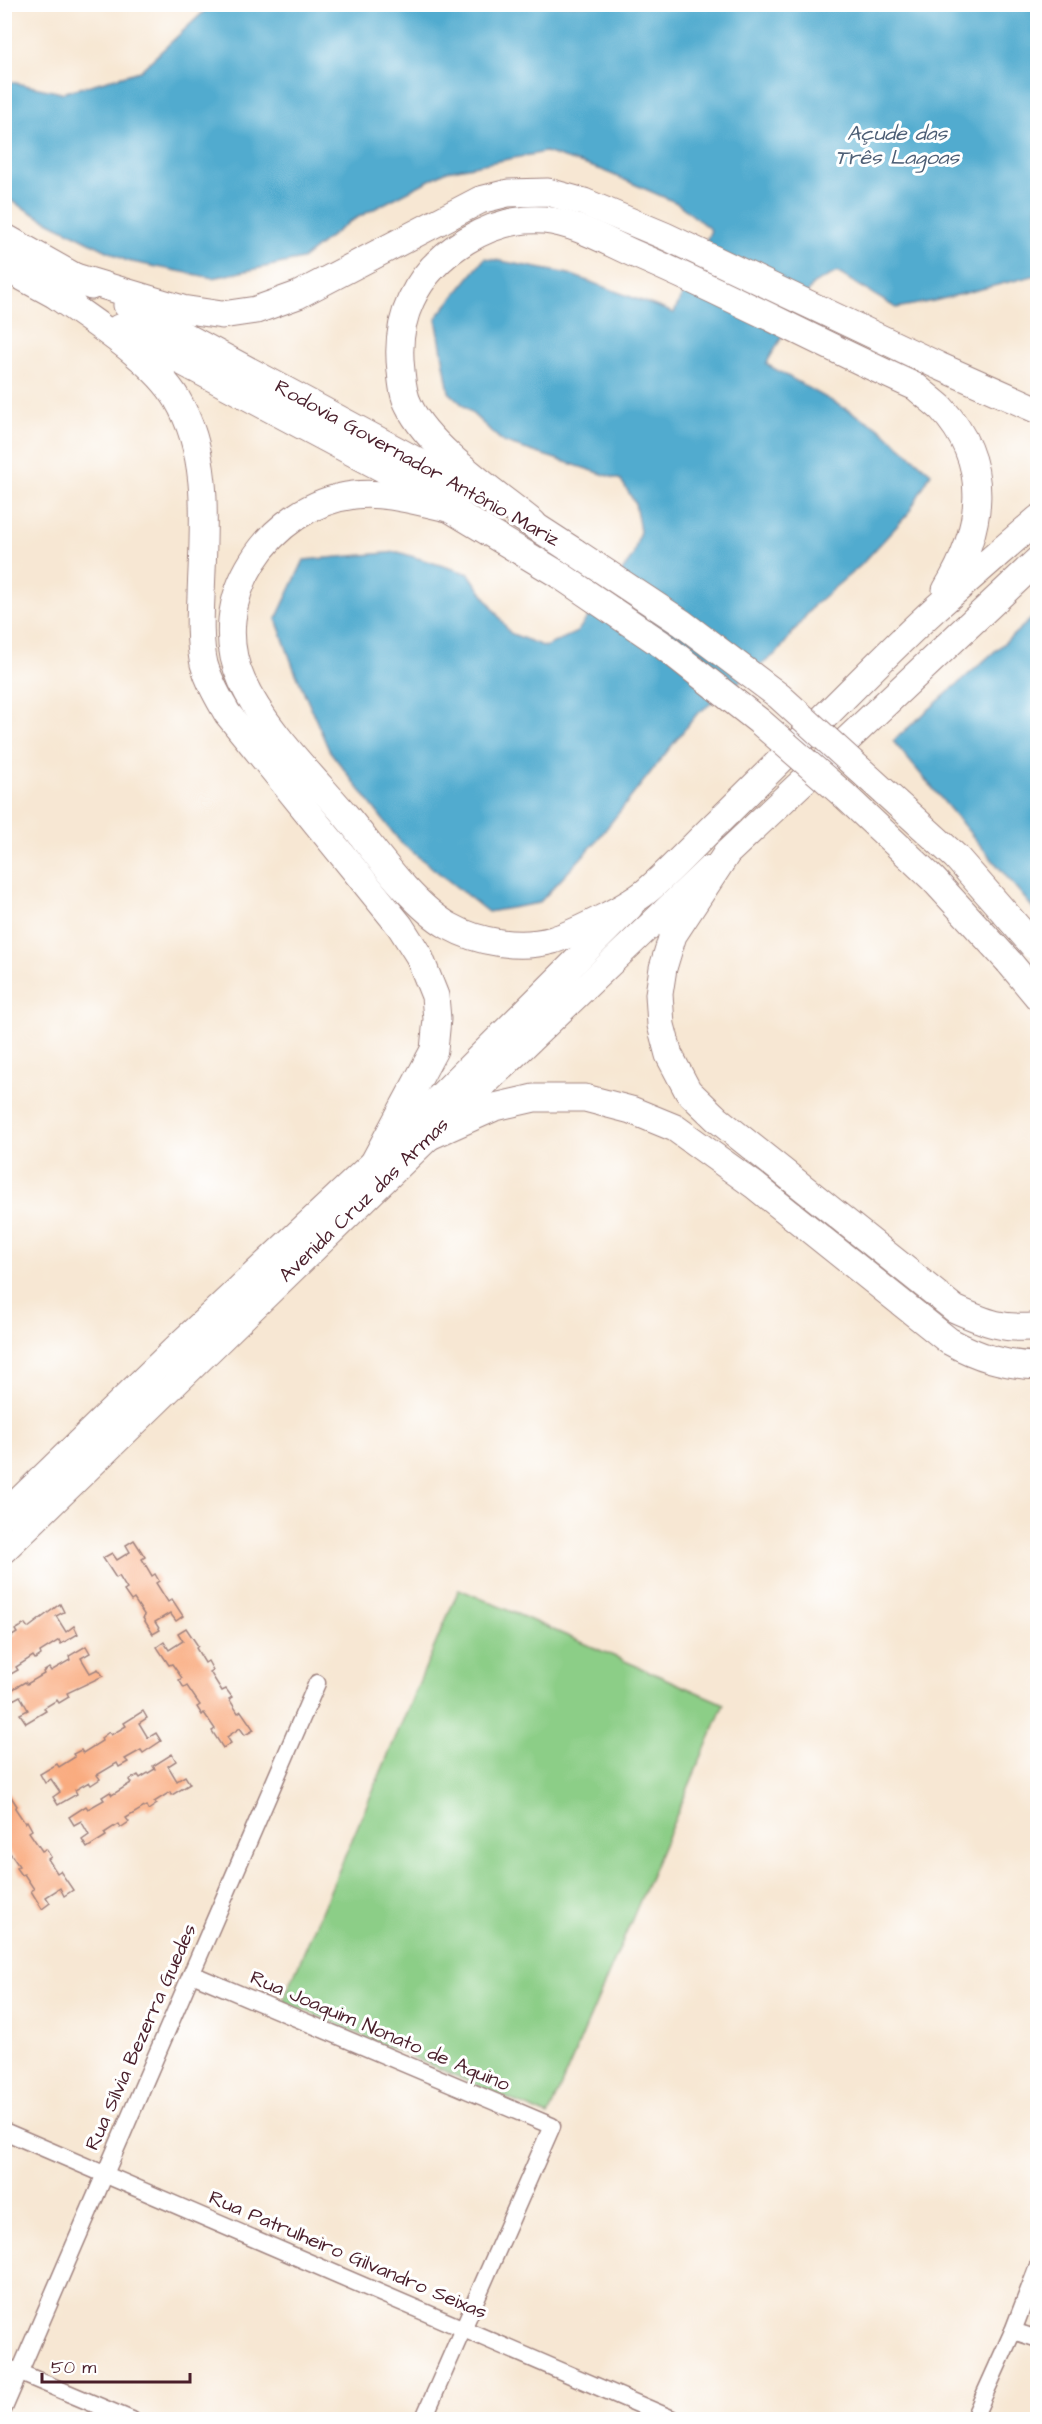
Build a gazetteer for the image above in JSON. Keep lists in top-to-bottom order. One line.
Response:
{"streets":{"highway":["Rodovia Governador Antônio Mariz"],"main road":["Avenida Cruz das Armas"],"street":["Rua Joaquim Nonato de Aquino","Rua Sílvia Bezerra Guedes","Rua Patrulheiro Gilvandro Seixas"]},"crossings":[["Rua Joaquim Nonato de Aquino","Rua Sílvia Bezerra Guedes"],["Rua Joaquim Nonato de Aquino","Rua Patrulheiro Gilvandro Seixas"],["Rua Sílvia Bezerra Guedes","Rua Patrulheiro Gilvandro Seixas"]],"water":["Açude das Três Lagoas"],"scale_bar":"50 m"}
